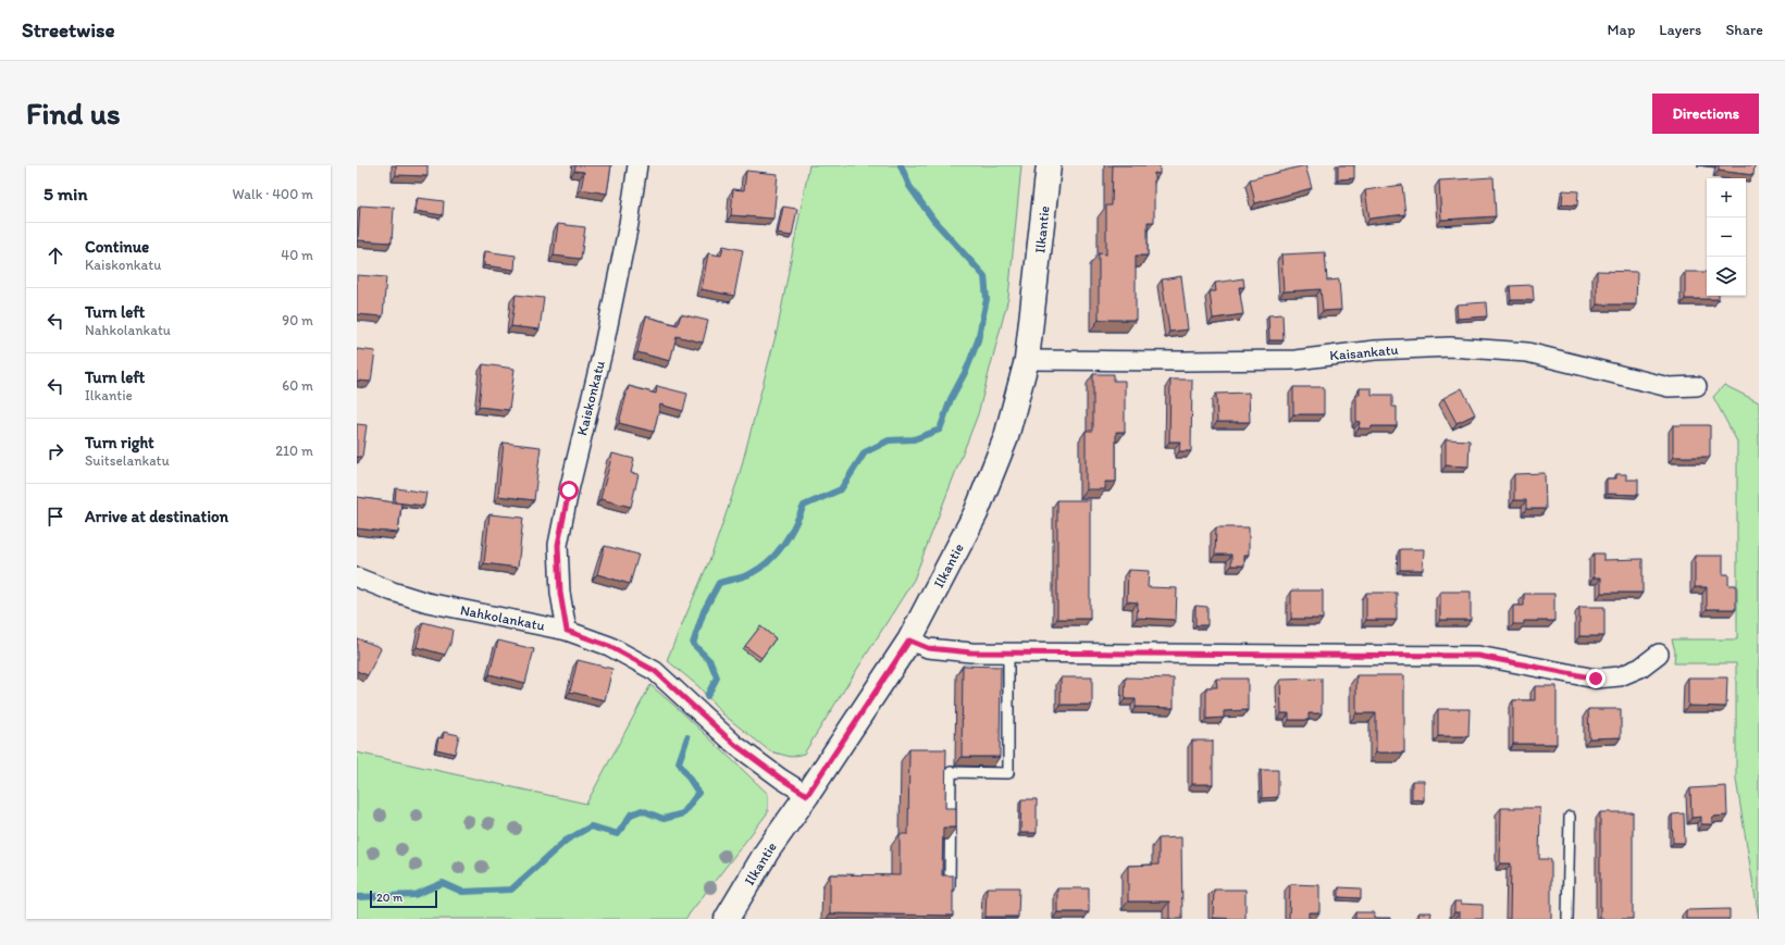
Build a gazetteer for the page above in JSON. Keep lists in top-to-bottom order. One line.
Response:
{"streets":{"main road":["Ilkantie"],"street":["Kaisankatu","Kaiskonkatu","Nahkolankatu"]},"crossings":[["Ilkantie","Kaisankatu"],["Ilkantie","Nahkolankatu"],["Kaiskonkatu","Nahkolankatu"]],"scale_bar":"20 m","page":{"header":"Streetwise","nav":["Map","Layers","Share"],"buttons":"Directions","title":"Find us","heading":["5 min","Walk · 400 m"],"map_buttons":["+","−"],"list":[["Continue","Kaiskonkatu","40 m"],["Turn left","Nahkolankatu","90 m"],["Turn left","Ilkantie","60 m"],["Turn right","Suitselankatu","210 m"],"Arrive at destination"],"scale":"20 m"}}
